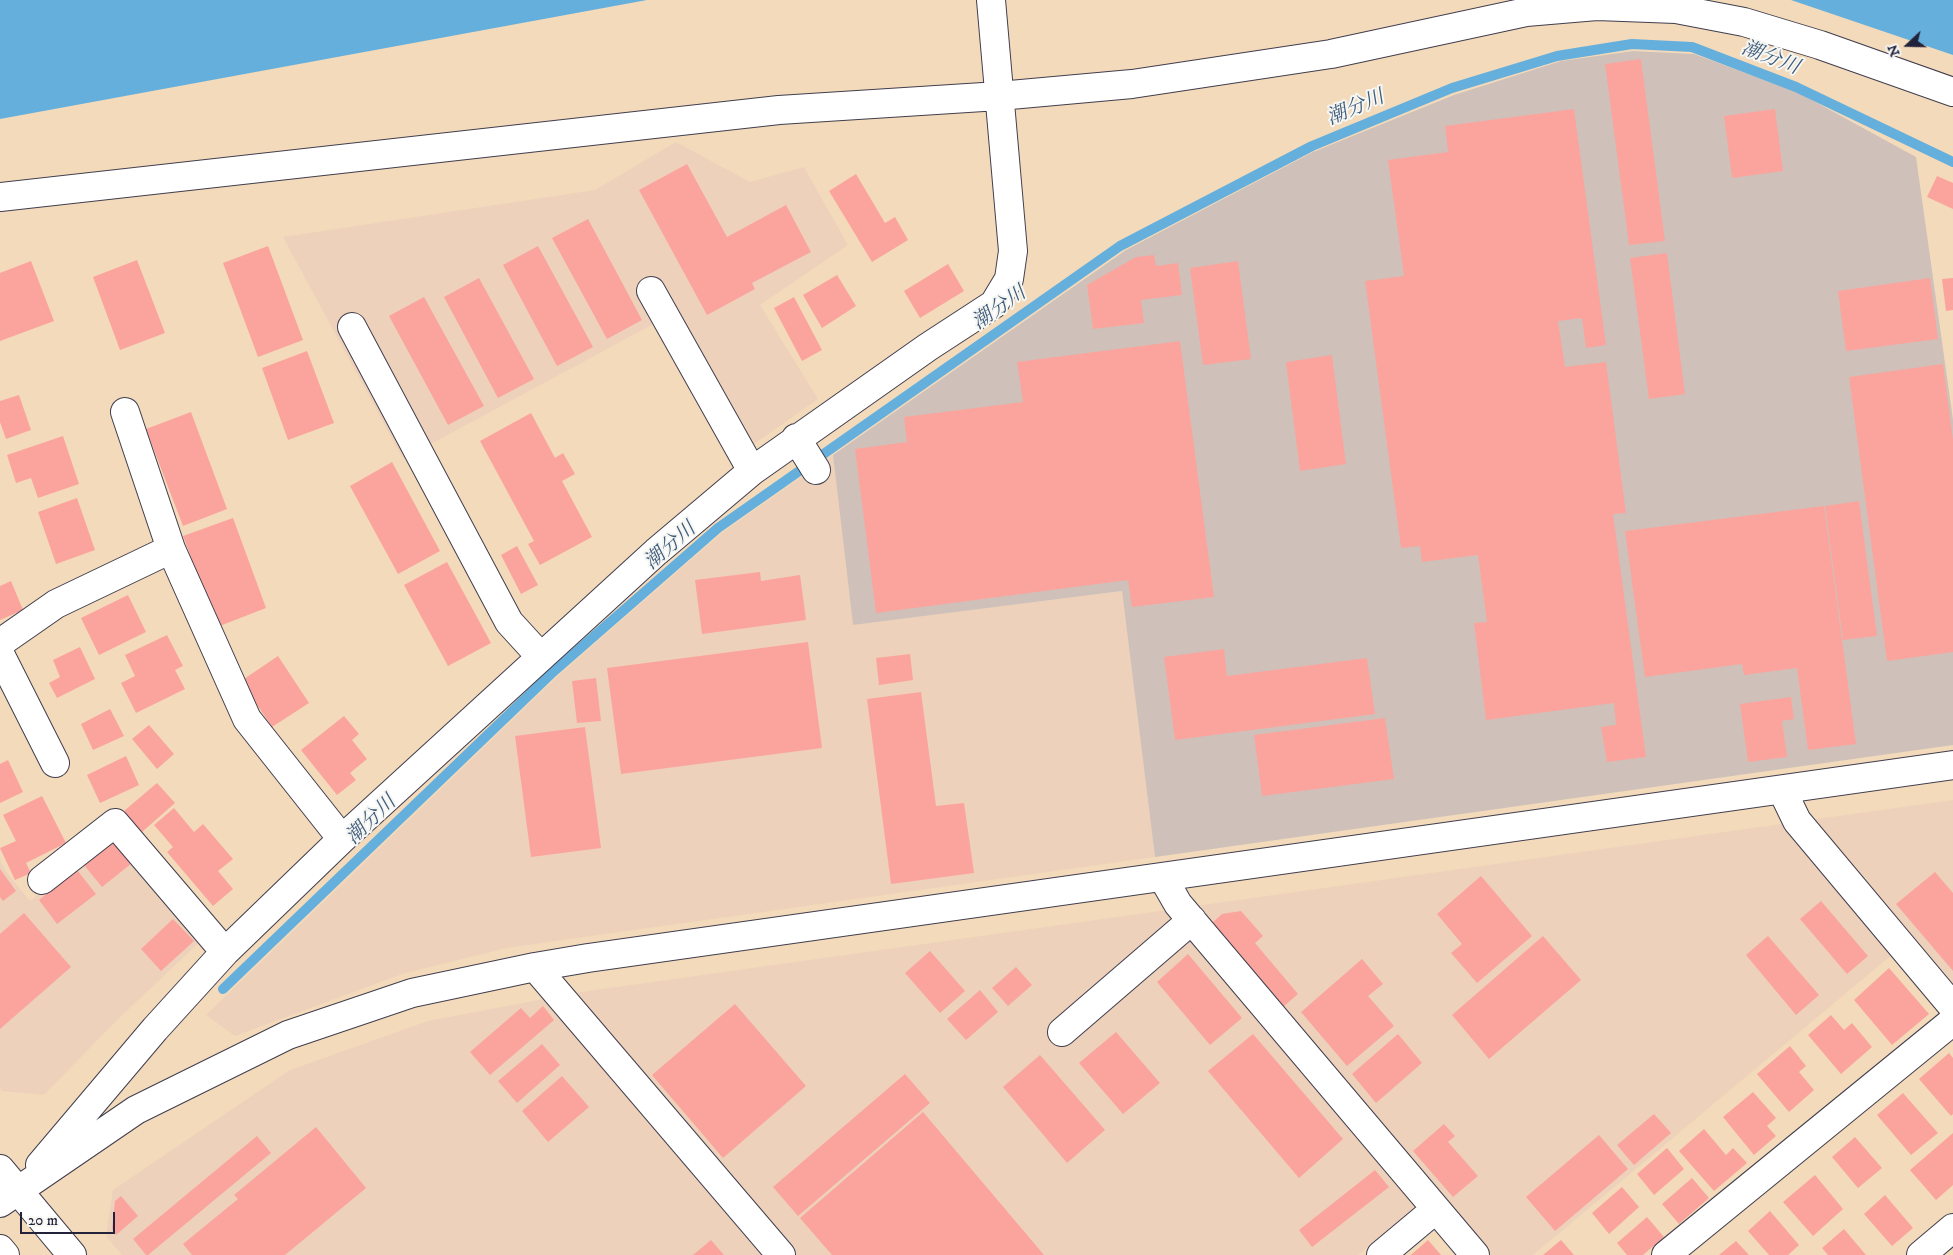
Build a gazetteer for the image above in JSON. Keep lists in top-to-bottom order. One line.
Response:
{"water":["潮分川"],"scale_bar":"20 m","north":"left"}
